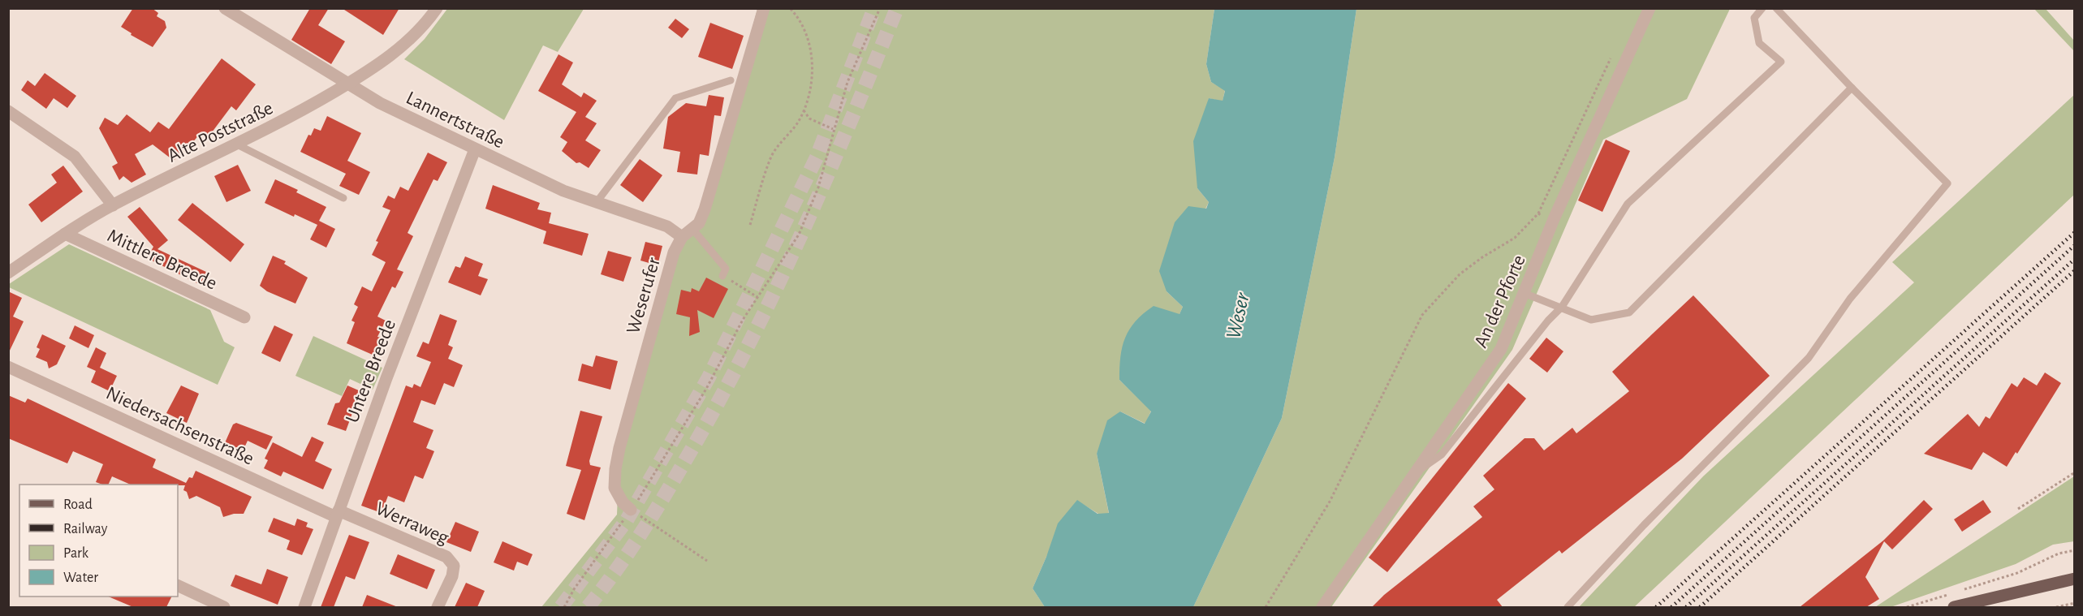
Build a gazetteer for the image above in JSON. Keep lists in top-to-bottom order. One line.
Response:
{"streets":{"street":["Lannertstraße","Alte Poststraße","Mittlere Breede","Weserufer","An der Pforte","Untere Breede","Niedersachsenstraße","Werraweg"]},"crossings":[["Lannertstraße","Alte Poststraße"],["Lannertstraße","Weserufer"],["Lannertstraße","Untere Breede"],["Alte Poststraße","Mittlere Breede"],["Untere Breede","Niedersachsenstraße"],["Untere Breede","Werraweg"],["Niedersachsenstraße","Werraweg"]],"water":["Weser"],"legend":["Road","Railway","Park","Water"]}
